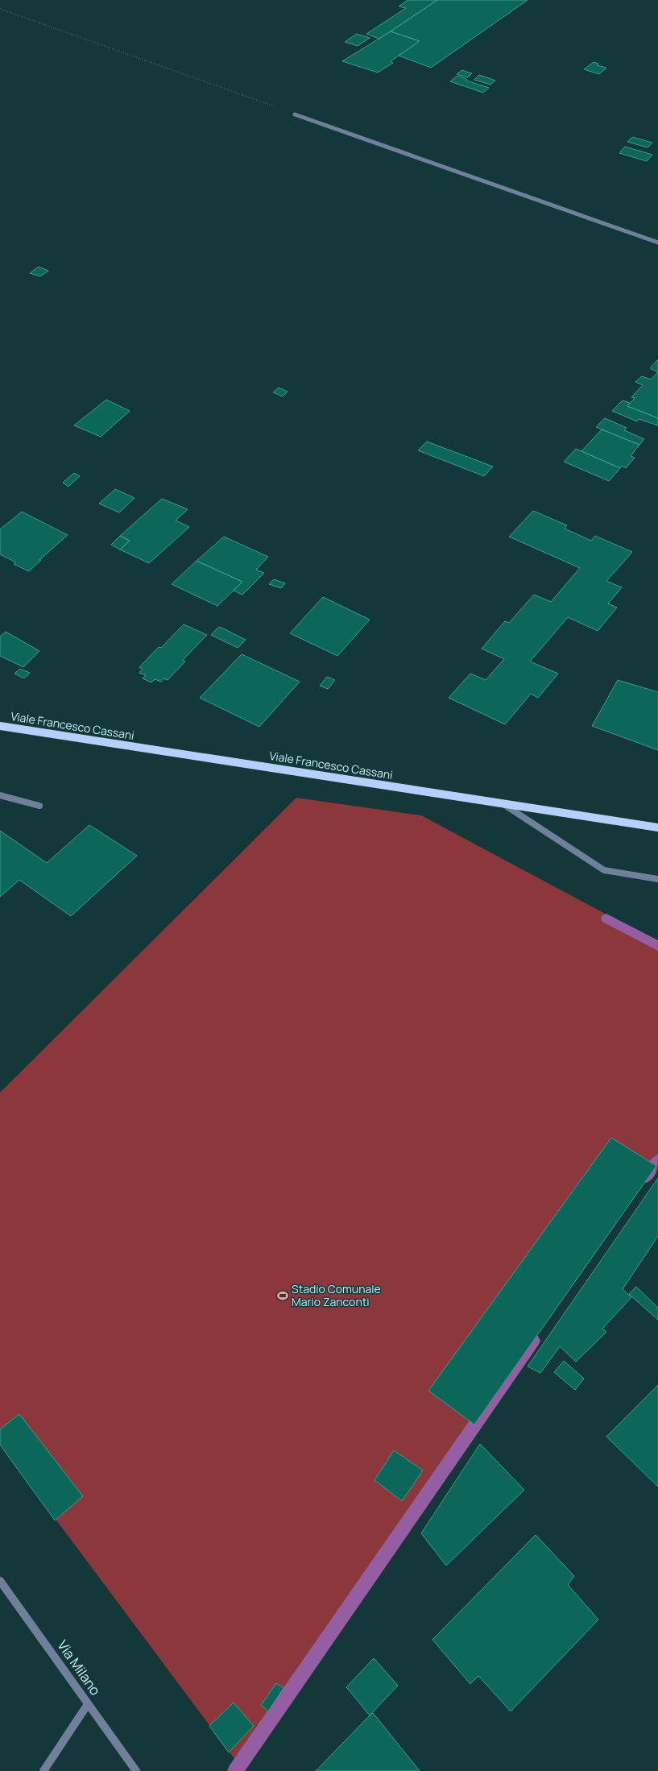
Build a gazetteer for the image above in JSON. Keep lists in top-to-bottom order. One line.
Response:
{"streets":{"main road":["Viale Francesco Cassani"],"street":["Via Milano"]},"places":{"sports":["Stadio Comunale Mario Zanconti"]}}
